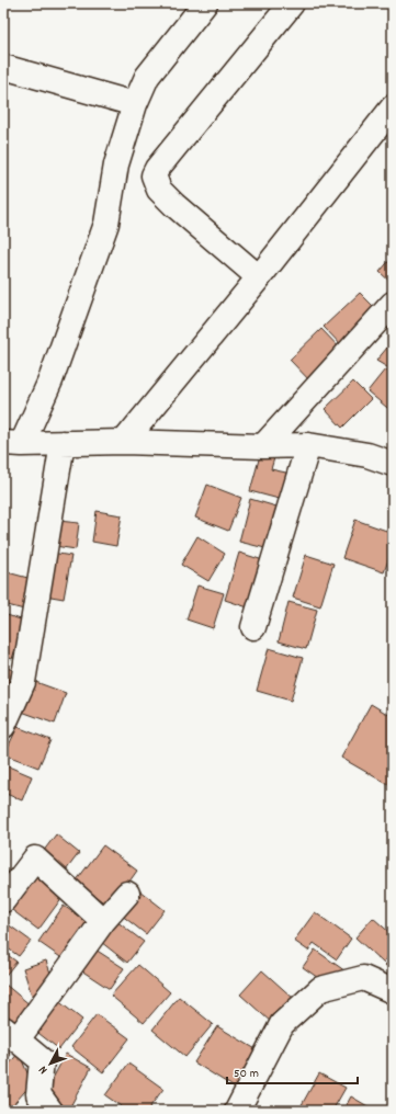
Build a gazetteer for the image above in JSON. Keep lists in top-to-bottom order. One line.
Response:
{"scale_bar":"50 m","north":"bottom left"}
